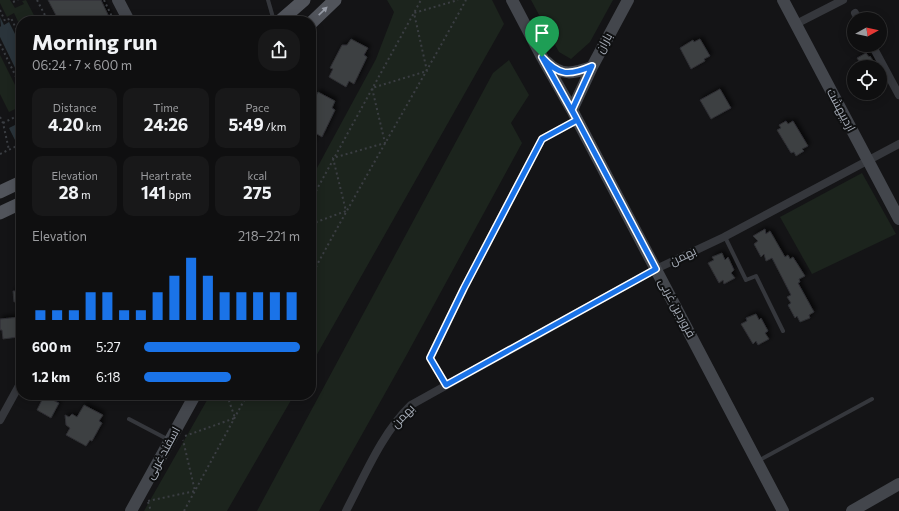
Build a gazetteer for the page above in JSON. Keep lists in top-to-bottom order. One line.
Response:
{"streets":{"street":["باران","اردیبهشت","بهمن","فروردین غربی","اسفند غربی"]},"crossings":[["باران","فروردین غربی"],["اردیبهشت","بهمن"],["بهمن","فروردین غربی"]],"north":"right","page":{"heading":["Morning run","06:24 · 7 × 600 m"],"stats":[["Distance","4.20 km"],["Time","24:26"],["Pace","5:49 /km"],["Elevation","28 m"],["Heart rate","141 bpm"],["kcal","275"]],"chart":["Elevation","218–221 m"],"list":[{"name":"600 m","note":"5:27"},{"name":"1.2 km","note":"6:18"}]}}
